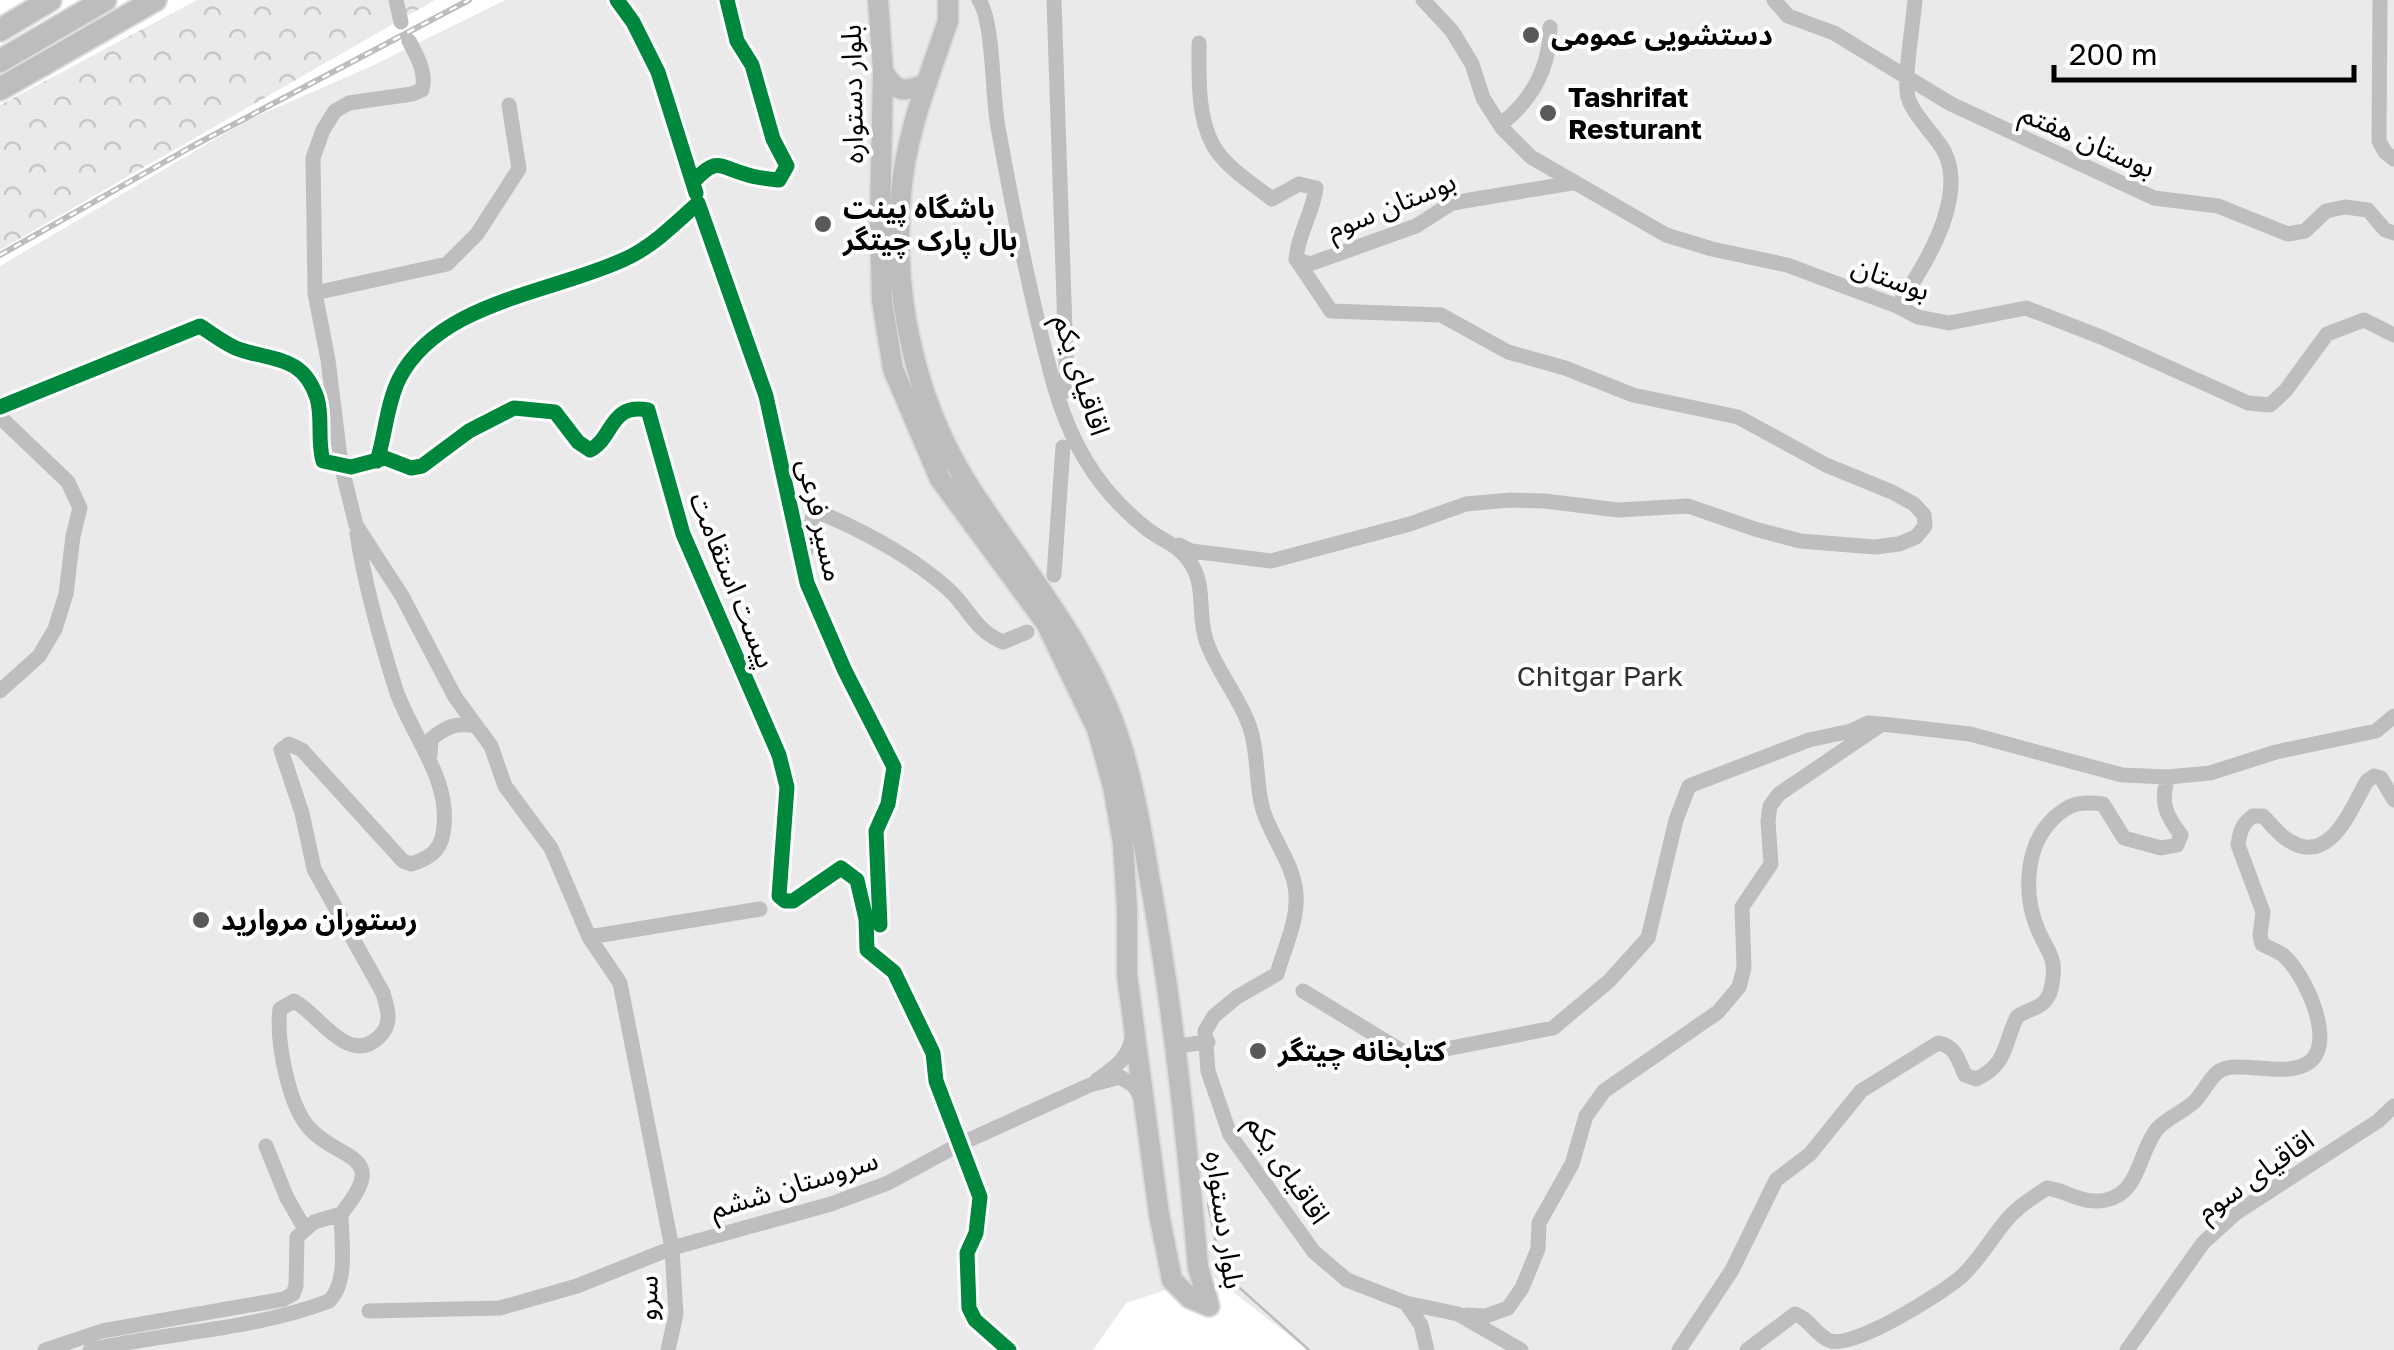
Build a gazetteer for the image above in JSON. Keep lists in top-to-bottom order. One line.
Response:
{"streets":{"main road":["بلوار دستواره"],"street":["بوستان هفتم","بوستان سوم","بوستان","اقاقیای یکم","اقاقیای سوم","سروستان ششم","سرو"],"cycle path":["مسیر فرعی","پیست استقامت"]},"crossings":[["بوستان سوم","بوستان"],["سروستان ششم","سرو"]],"parks":["Chitgar Park"],"places":["دستشویی عمومی","Tashrifat Resturant","باشگاه پینت بال پارک چیتگر","رستوران مروارید","کتابخانه چیتگر"],"scale_bar":"200 m"}
